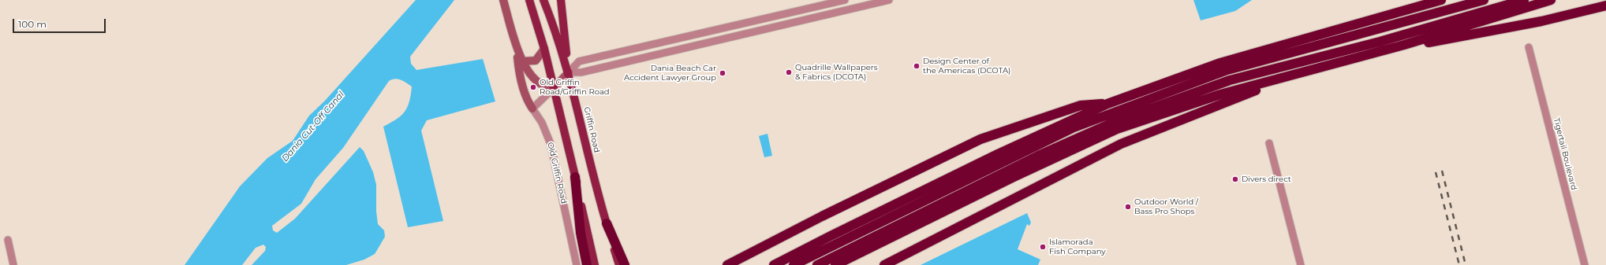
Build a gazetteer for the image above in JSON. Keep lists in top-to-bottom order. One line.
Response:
{"streets":{"main road":["Griffin Road"],"street":["Tigertail Boulevard","Old Griffin Road"]},"water":["Dania Cut-Off Canal"],"places":["Design Center of the Americas (DCOTA)","Quadrille Wallpapers & Fabrics (DCOTA)","Dania Beach Car Accident Lawyer Group","Old Griffin Road/Griffin Road","Divers direct","Outdoor World / Bass Pro Shops","Islamorada Fish Company"],"scale_bar":"100 m"}
